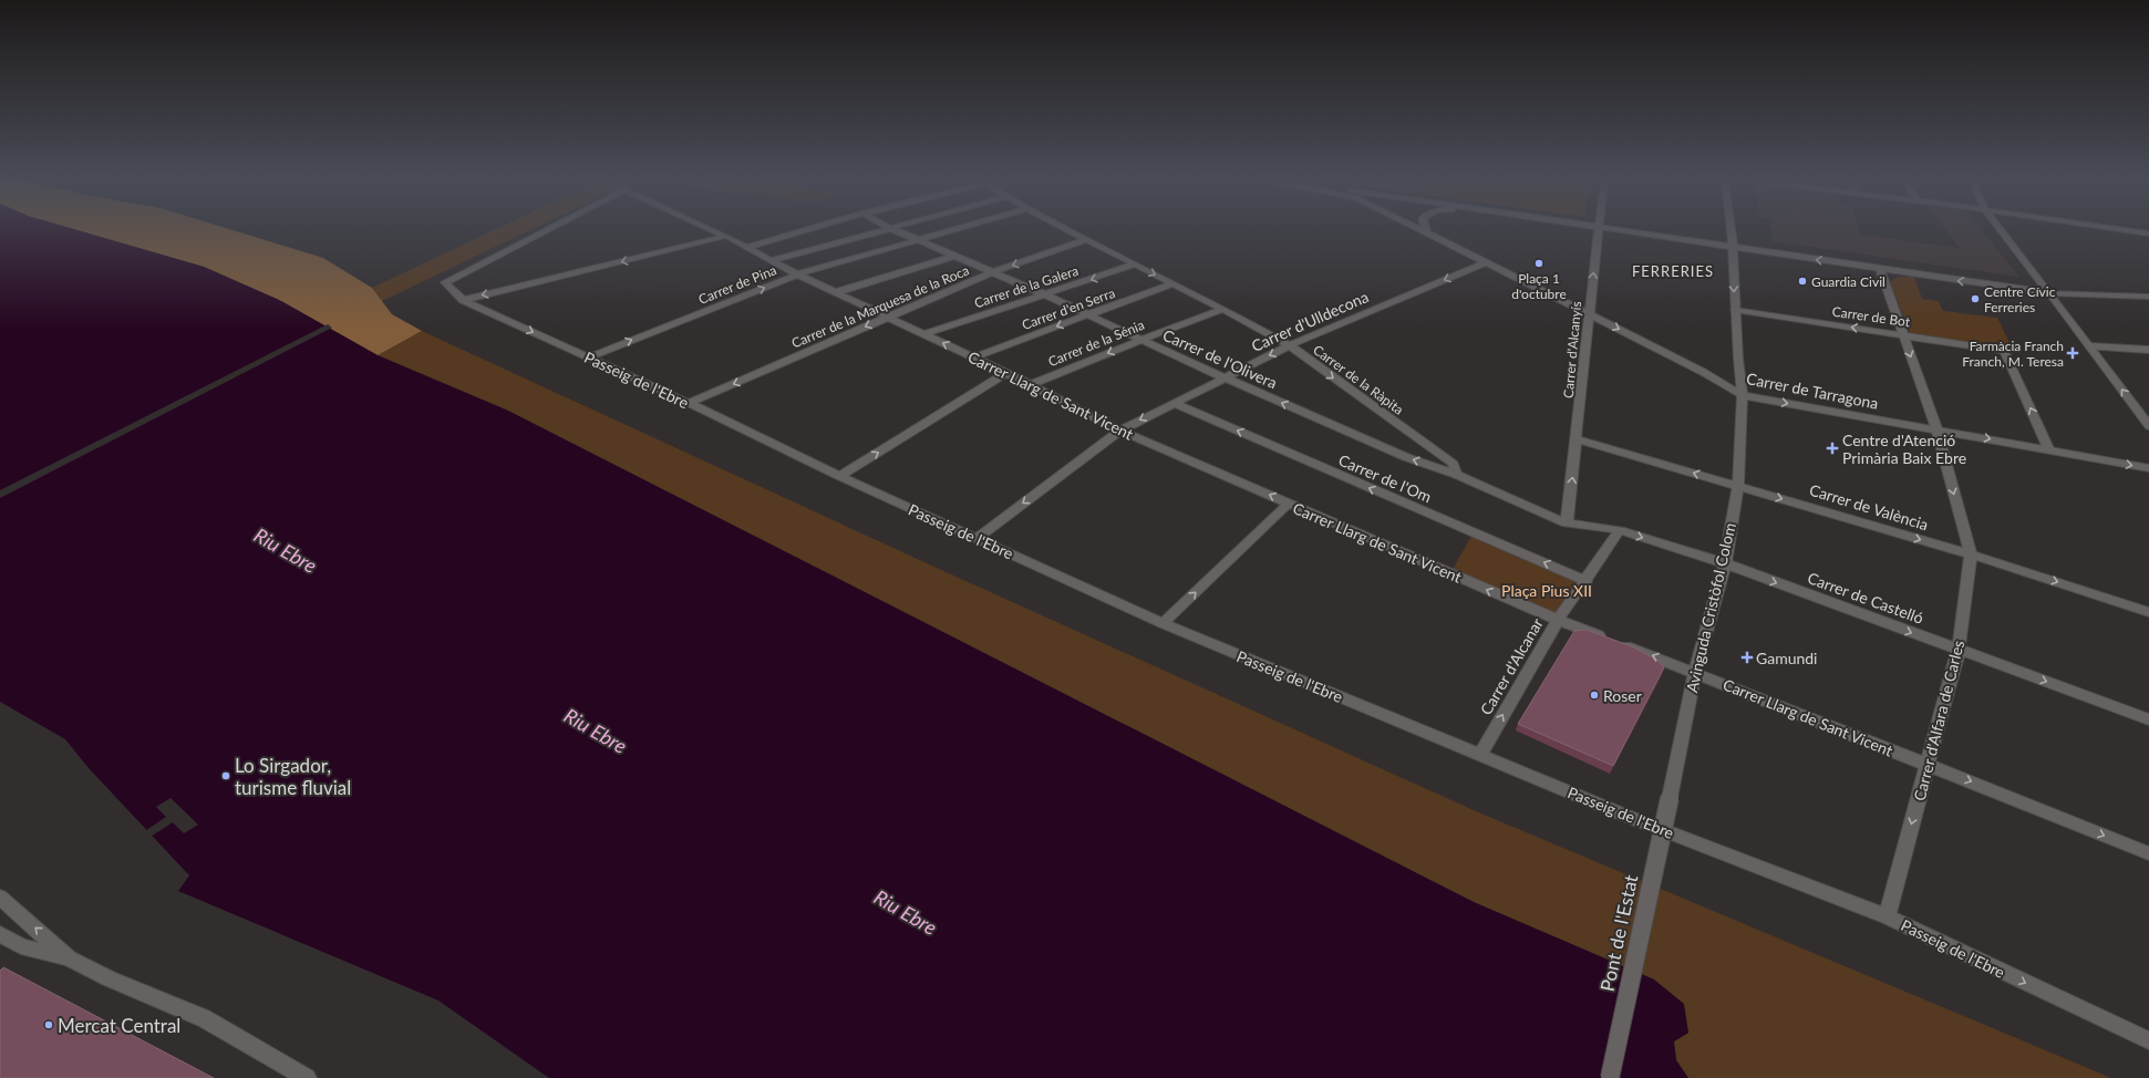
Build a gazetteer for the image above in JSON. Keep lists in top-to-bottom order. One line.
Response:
{"streets":{"street":["Carrer de Pina","Carrer de la Galera","Carrer de la Marquesa de la Roca","Carrer d'en Serra","Carrer de Bot","Carrer d'Ulldecona","Carrer de la Sénia","Carrer d'Alcanyís","Carrer de l'Olivera","Passeig de l'Ebre","Carrer de la Ràpita","Carrer de Tarragona","Carrer Llarg de Sant Vicent","Carrer de l'Om","Carrer de València","Carrer de Castelló","Avinguda Cristòfol Colom","Carrer d'Alcanar","Carrer d'Alfara de Carles","Pont de l'Estat"]},"crossings":[["Carrer de Pina","Carrer de l'Olivera"],["Carrer de Pina","Passeig de l'Ebre"],["Carrer de Pina","Carrer Llarg de Sant Vicent"],["Carrer de la Galera","Carrer de l'Olivera"],["Carrer de la Galera","Carrer de la Ràpita"],["Carrer de la Galera","Carrer Llarg de Sant Vicent"],["Carrer de la Marquesa de la Roca","Carrer de l'Olivera"],["Carrer de la Marquesa de la Roca","Passeig de l'Ebre"],["Carrer de la Marquesa de la Roca","Carrer de la Ràpita"],["Carrer de la Marquesa de la Roca","Carrer Llarg de Sant Vicent"],["Carrer d'en Serra","Carrer de l'Olivera"],["Carrer d'en Serra","Carrer de la Ràpita"],["Carrer d'en Serra","Carrer Llarg de Sant Vicent"],["Carrer de Bot","Carrer de Tarragona"],["Carrer de Bot","Avinguda Cristòfol Colom"],["Carrer de Bot","Carrer d'Alfara de Carles"],["Carrer d'Ulldecona","Carrer de l'Olivera"],["Carrer d'Ulldecona","Passeig de l'Ebre"],["Carrer d'Ulldecona","Carrer de la Ràpita"],["Carrer d'Ulldecona","Carrer de Tarragona"],["Carrer d'Ulldecona","Carrer Llarg de Sant Vicent"],["Carrer d'Ulldecona","Carrer de l'Om"],["Carrer de la Sénia","Carrer de l'Olivera"],["Carrer de la Sénia","Carrer de la Ràpita"],["Carrer de la Sénia","Carrer Llarg de Sant Vicent"],["Carrer d'Alcanyís","Carrer de l'Olivera"],["Carrer d'Alcanyís","Carrer de Tarragona"],["Carrer d'Alcanyís","Carrer de València"],["Carrer d'Alcanyís","Carrer de Castelló"],["Carrer de l'Olivera","Carrer de la Ràpita"],["Carrer de l'Olivera","Carrer de Castelló"],["Passeig de l'Ebre","Carrer Llarg de Sant Vicent"],["Passeig de l'Ebre","Carrer d'Alcanar"],["Passeig de l'Ebre","Carrer d'Alfara de Carles"],["Carrer de Tarragona","Avinguda Cristòfol Colom"],["Carrer de Tarragona","Carrer d'Alfara de Carles"],["Carrer Llarg de Sant Vicent","Avinguda Cristòfol Colom"],["Carrer Llarg de Sant Vicent","Carrer d'Alcanar"],["Carrer Llarg de Sant Vicent","Carrer d'Alfara de Carles"],["Carrer de l'Om","Carrer d'Alcanar"],["Carrer de València","Avinguda Cristòfol Colom"],["Carrer de València","Carrer d'Alfara de Carles"],["Carrer de Castelló","Avinguda Cristòfol Colom"],["Carrer de Castelló","Carrer d'Alcanar"],["Carrer de Castelló","Carrer d'Alfara de Carles"],["Avinguda Cristòfol Colom","Pont de l'Estat"]],"one_way":["Carrer de la Galera","Carrer d'Ulldecona","Carrer de la Sénia","Carrer d'Alcanyís","Carrer de la Ràpita","Carrer de Tarragona","Carrer de l'Om","Carrer de Castelló","Carrer d'Alcanar","Carrer d'Alfara de Carles"],"districts":["FERRERIES"],"water":["Riu Ebre"],"parks":["Plaça Pius XII"],"places":{"other":["Plaça 1 d'octubre","Guardia Civil","Centre Cívic Ferreries","Roser","Lo Sirgador, turisme fluvial","Mercat Central"],"health":["Farmàcia Franch Franch, M. Teresa","Centre d'Atenció Primària Baix Ebre","Gamundi"]}}
